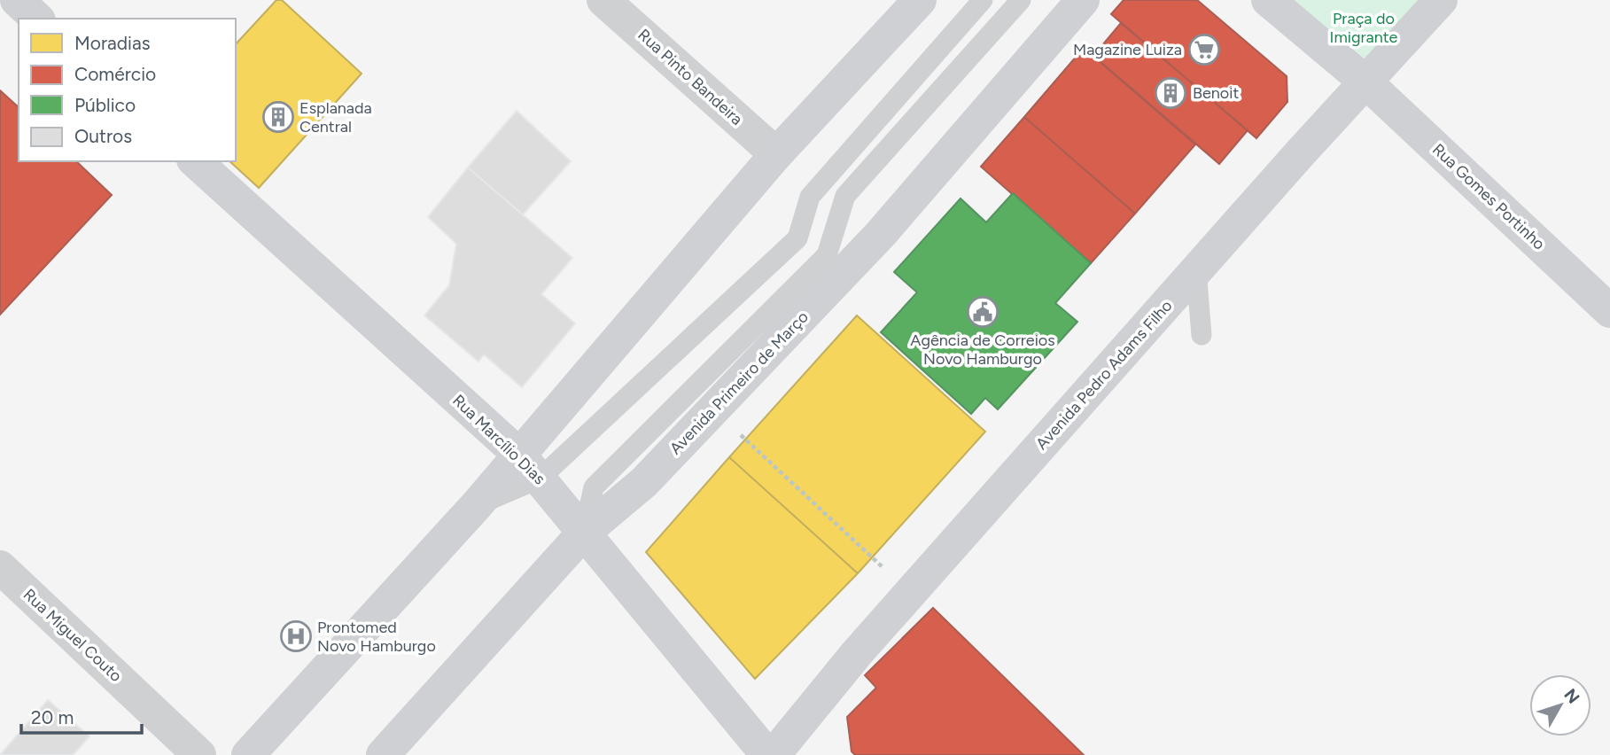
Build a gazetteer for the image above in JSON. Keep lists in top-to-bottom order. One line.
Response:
{"streets":{"main road":["Rua Gomes Portinho","Avenida Pedro Adams Filho","Avenida Primeiro de Março","Rua Marcílio Dias"],"street":["Rua Pinto Bandeira","Rua Miguel Couto"]},"crossings":[["Rua Gomes Portinho","Avenida Pedro Adams Filho"],["Avenida Primeiro de Março","Rua Marcílio Dias"]],"parks":["Praça do Imigrante"],"places":{"supermarket":["Magazine Luiza"],"building":["Benoit","Esplanada Central"],"public building":["Agência de Correios Novo Hamburgo"],"hospital":["Prontomed Novo Hamburgo"]},"legend":["Moradias","Comércio","Público","Outros"],"scale_bar":"20 m","north":"top right"}
